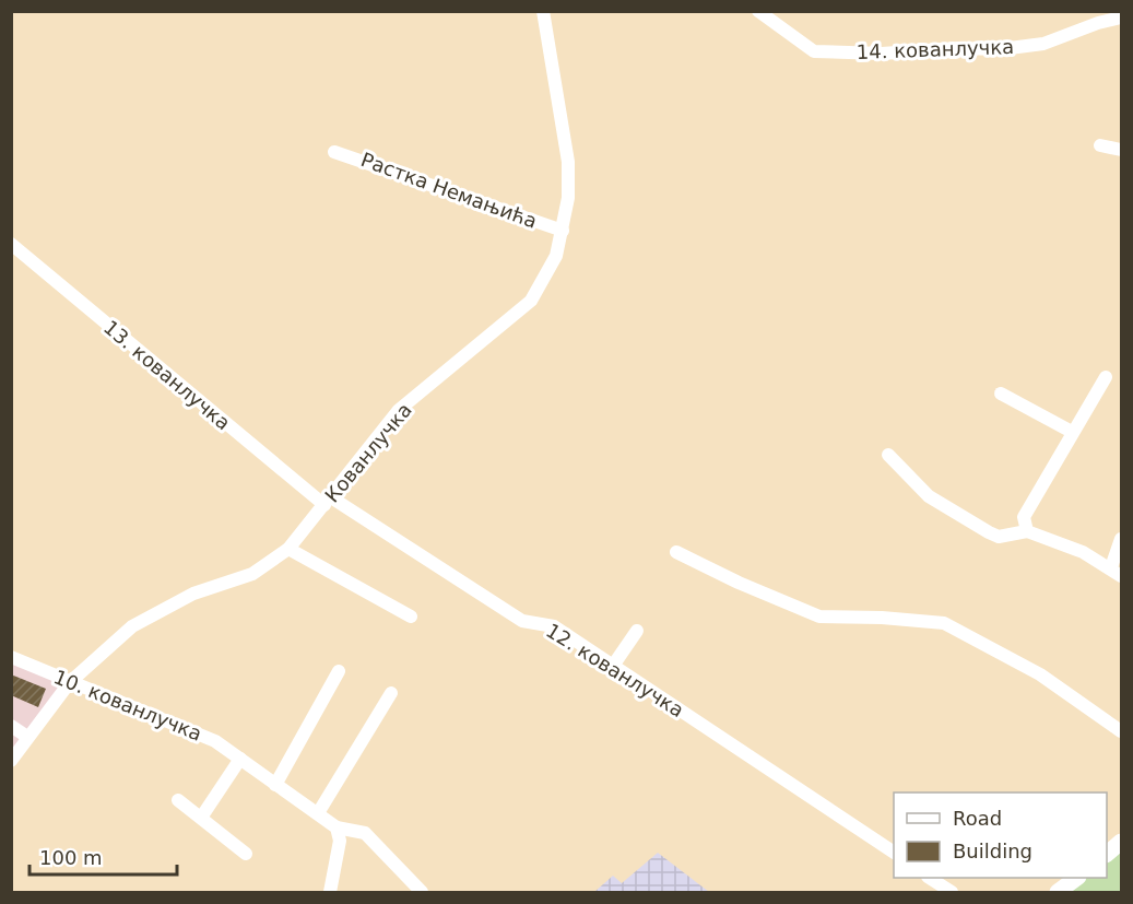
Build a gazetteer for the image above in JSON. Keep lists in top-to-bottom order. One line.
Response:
{"streets":{"street":["14. кованлучка","Растка Немањића","13. кованлучка","Кованлучка","12. кованлучка","10. кованлучка"]},"crossings":[["Растка Немањића","Кованлучка"],["13. кованлучка","Кованлучка"],["13. кованлучка","12. кованлучка"],["Кованлучка","12. кованлучка"],["Кованлучка","10. кованлучка"]],"legend":["Road","Building"],"scale_bar":"100 m"}
